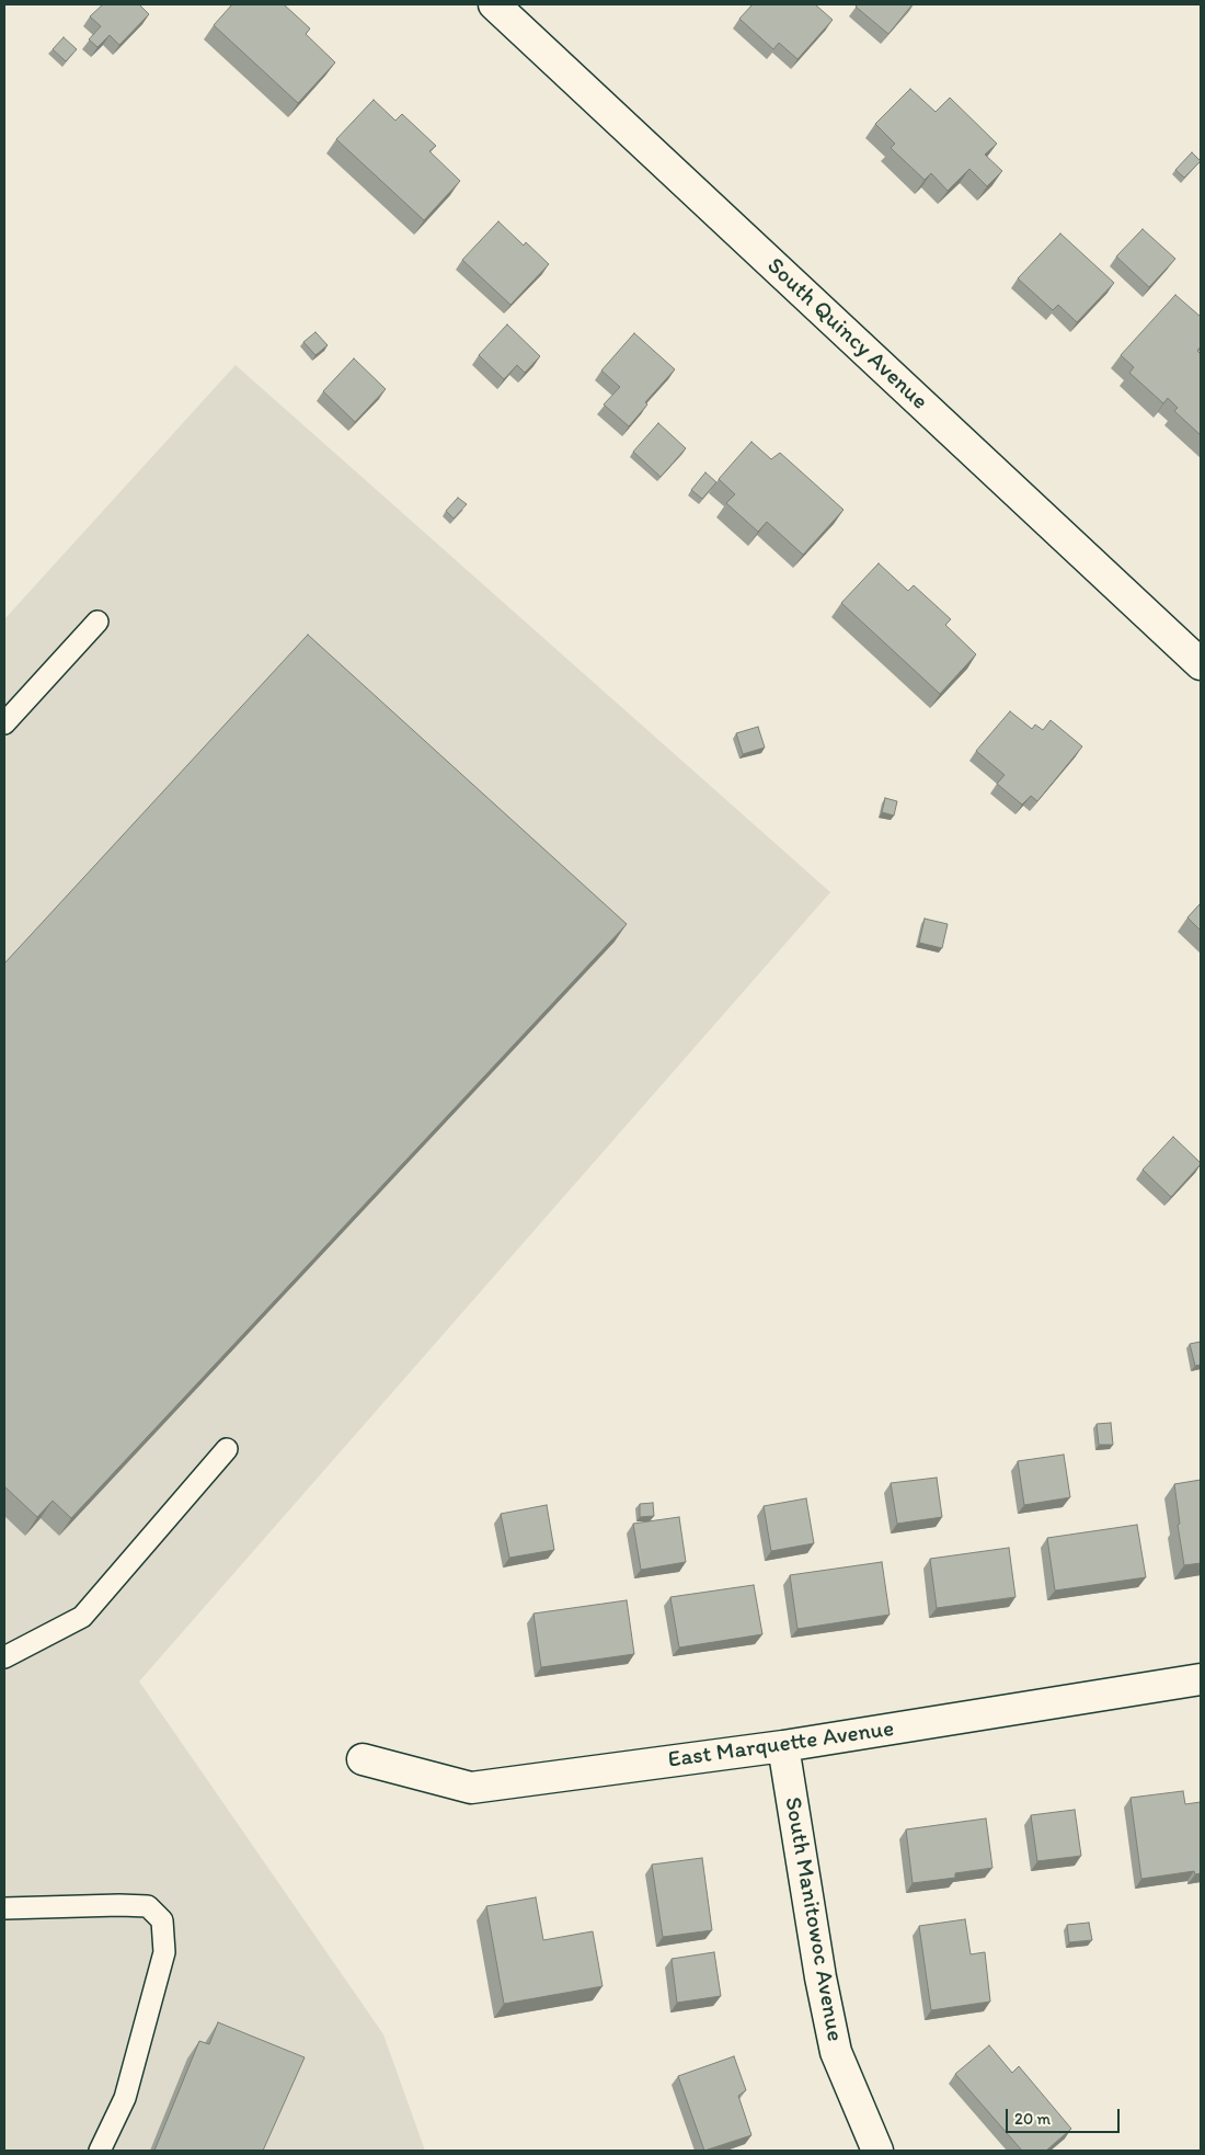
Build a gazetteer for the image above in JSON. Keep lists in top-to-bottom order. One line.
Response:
{"streets":{"street":["South Quincy Avenue","East Marquette Avenue","South Manitowoc Avenue"]},"crossings":[["East Marquette Avenue","South Manitowoc Avenue"]],"scale_bar":"20 m"}
